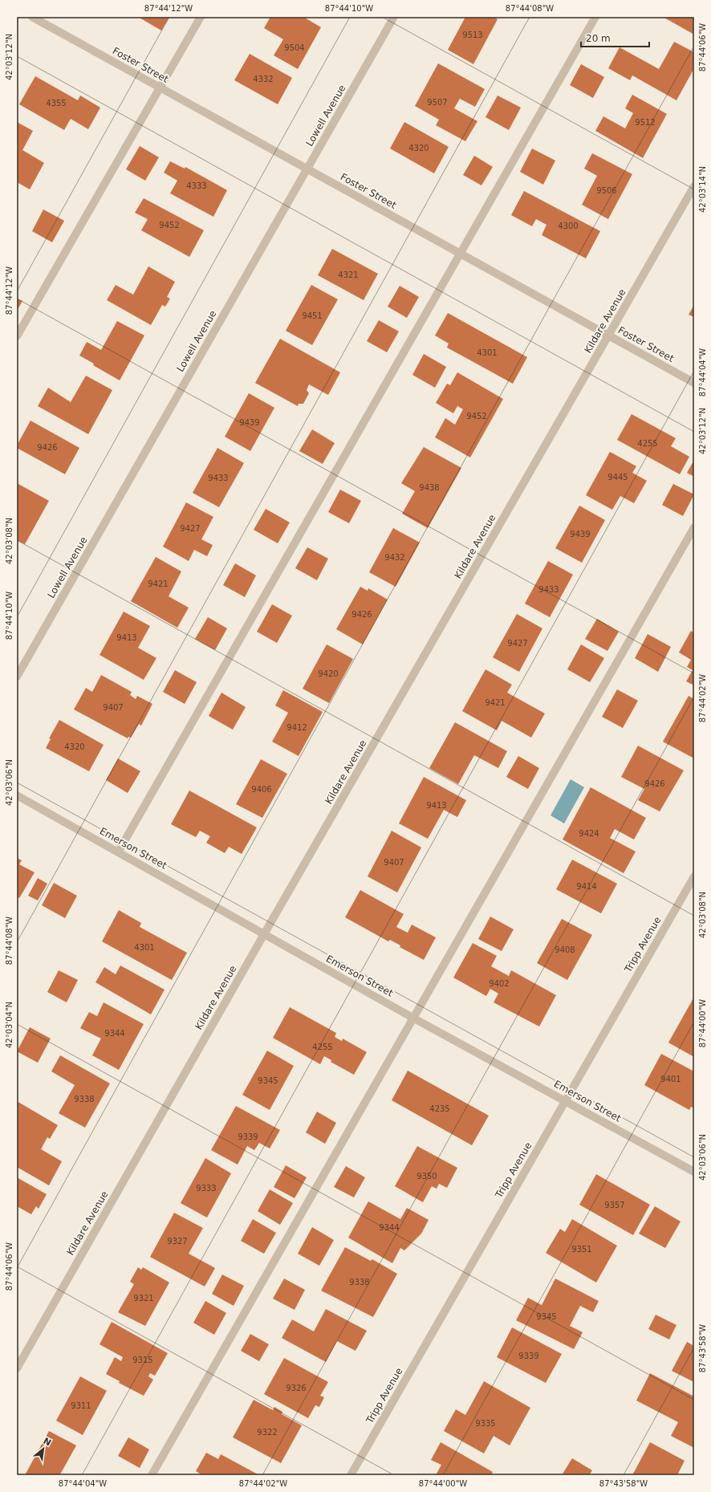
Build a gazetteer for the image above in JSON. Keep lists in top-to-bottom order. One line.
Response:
{"streets":{"street":["Foster Street","Lowell Avenue","Kildare Avenue","Emerson Street","Tripp Avenue"]},"crossings":[["Foster Street","Lowell Avenue"],["Foster Street","Kildare Avenue"],["Kildare Avenue","Emerson Street"],["Emerson Street","Tripp Avenue"]],"house_numbers":["9513","9504","4332","9507","4355","9512","4320","4333","9506","9452","4300","4321","9451","4301","9452","9439","4255","9426","9445","9433","9438","9427","9439","9432","9421","9433","9426","9413","9427","9420","9421","9407","9412","4320","9426","9406","9413","9424","9407","9414","4301","9408","9402","9344","4255","9401","9345","9338","4235","9339","9350","9333","9357","9344","9327","9351","9338","9321","9345","9339","9315","9326","9311","9335","9322"],"scale_bar":"20 m","north":"top right","coordinates":["87°44'12\"W","87°44'10\"W","87°44'08\"W","87°44'06\"W","42°03'12\"N","42°03'14\"N","87°44'04\"W","42°03'08\"N","87°44'02\"W","42°03'06\"N","87°44'00\"W","42°03'04\"N","87°43'58\"W"]}
